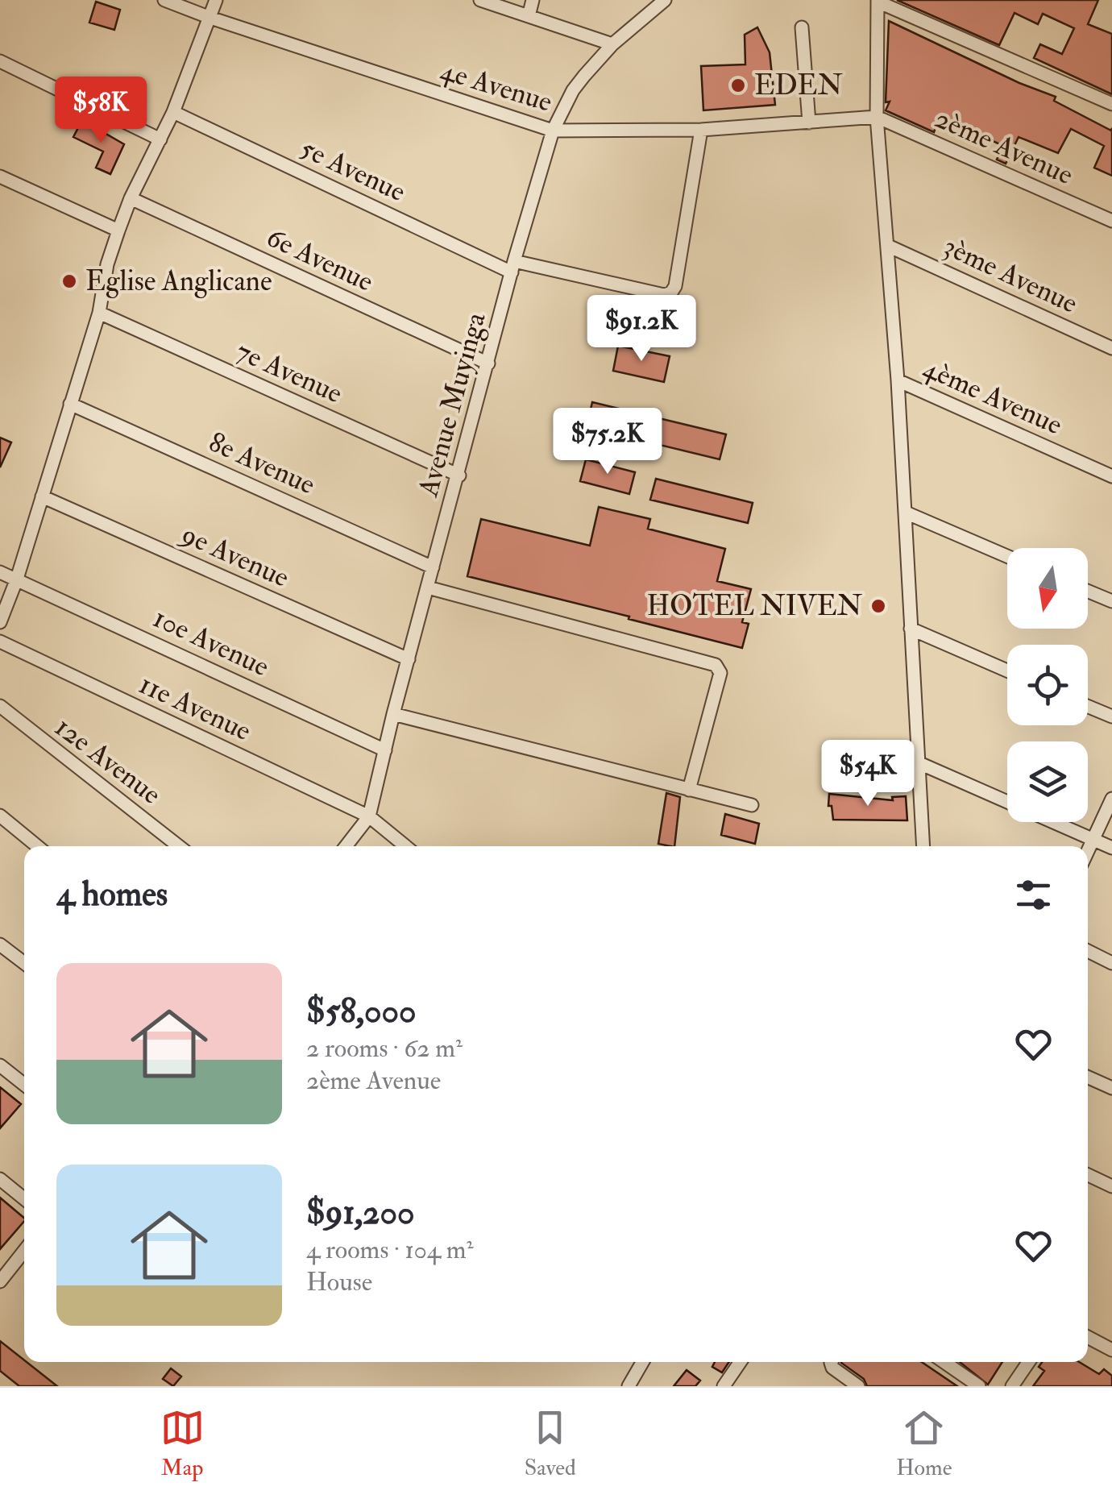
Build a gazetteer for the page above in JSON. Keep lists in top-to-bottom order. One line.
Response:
{"streets":{"street":["4e Avenue","2ème Avenue","5e Avenue","6e Avenue","3ème Avenue","7e Avenue","4ème Avenue","Avenue Muyinga","8e Avenue","9e Avenue","10e Avenue","11e Avenue","12e Avenue"]},"crossings":[["4e Avenue","2ème Avenue"],["4e Avenue","5e Avenue"],["4e Avenue","Avenue Muyinga"],["5e Avenue","Avenue Muyinga"],["6e Avenue","Avenue Muyinga"],["7e Avenue","Avenue Muyinga"],["Avenue Muyinga","8e Avenue"],["Avenue Muyinga","9e Avenue"],["Avenue Muyinga","10e Avenue"],["Avenue Muyinga","11e Avenue"]],"places":["EDEN","Eglise Anglicane","HOTEL NIVEN"],"north":"bottom","page":{"price":["$58K","$91.2K","$75.2K","$54K"],"heading":"4 homes","list":[{"name":"$58,000","note":"2 rooms · 62 m² · 2ème Avenue"},{"name":"$91,200","note":"4 rooms · 104 m² · House"}],"tabs":["Map","Saved","Home"]}}
